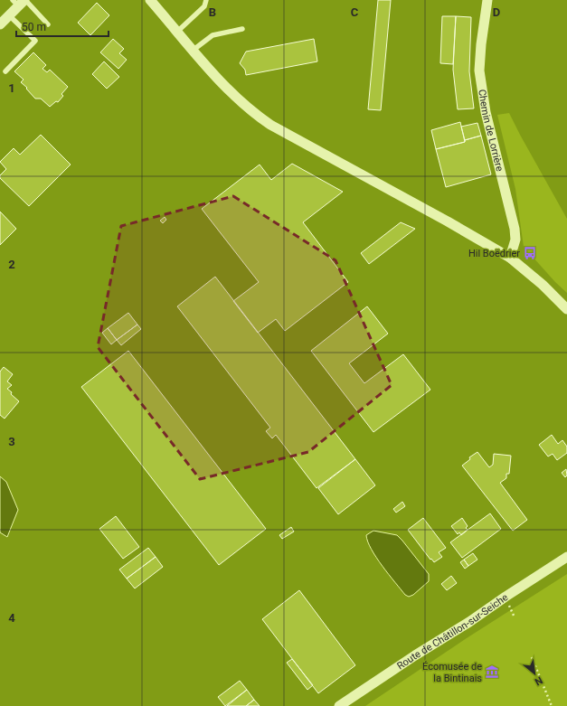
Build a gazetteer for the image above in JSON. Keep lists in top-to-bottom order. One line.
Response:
{"streets":{"street":["Chemin de Lorrière","Route de Châtillon-sur-Seiche"]},"places":{"bus stop":["Hil Boëdrier"],"museum":["Écomusée de la Bintinais"]},"scale_bar":"50 m","north":"bottom right","grid":{"columns":["B","C","D"],"rows":["1","2","3","4"]}}
